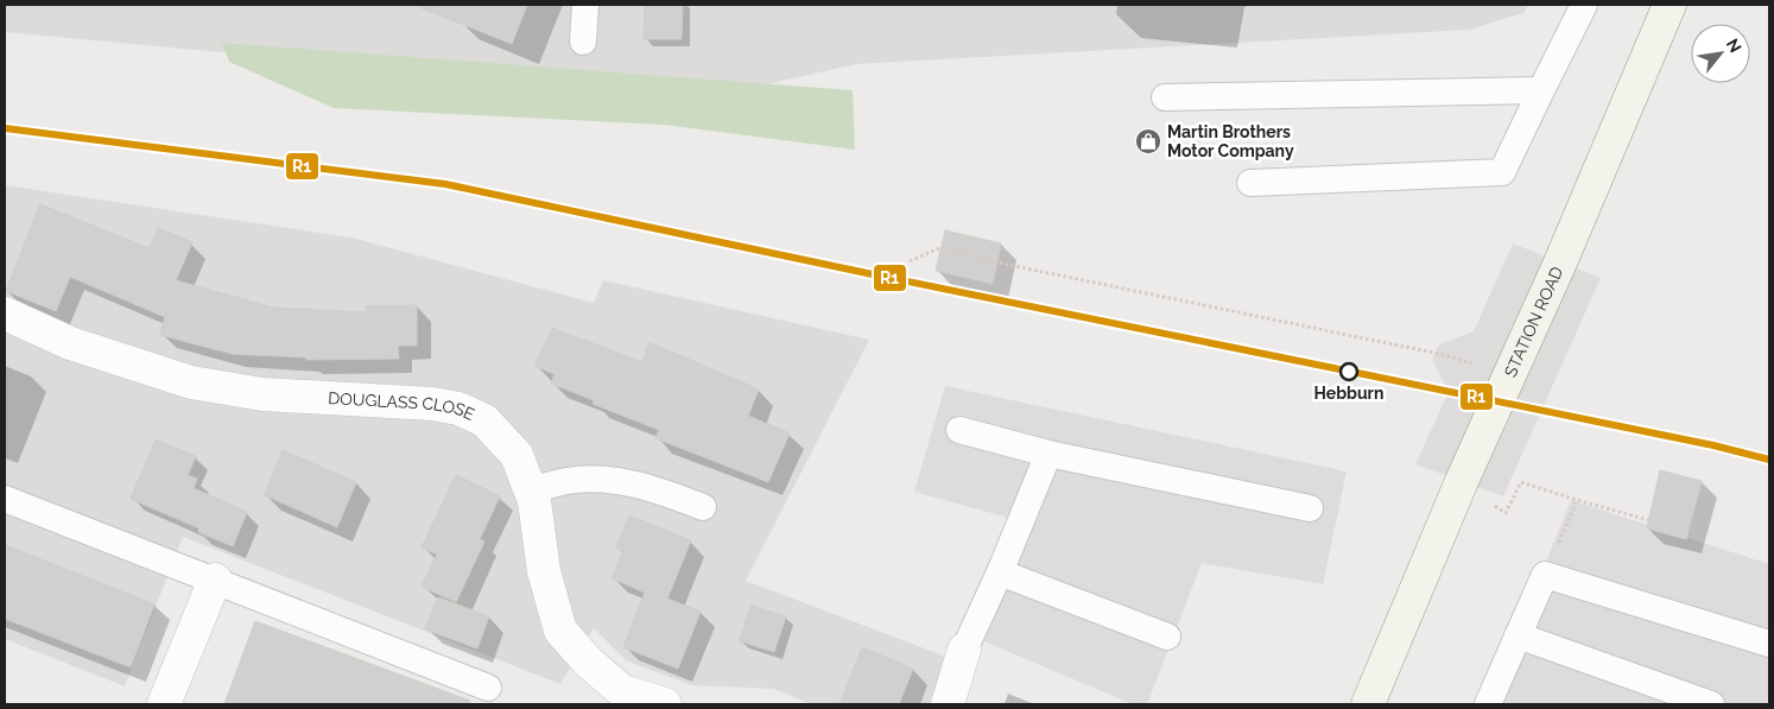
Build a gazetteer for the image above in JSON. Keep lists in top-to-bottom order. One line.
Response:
{"streets":{"main road":["STATION ROAD"],"street":["DOUGLASS CLOSE"]},"places":{"shop":["Martin Brothers Motor Company"],"other":["Hebburn"]},"lines":["transit line R1"],"north":"top right"}
